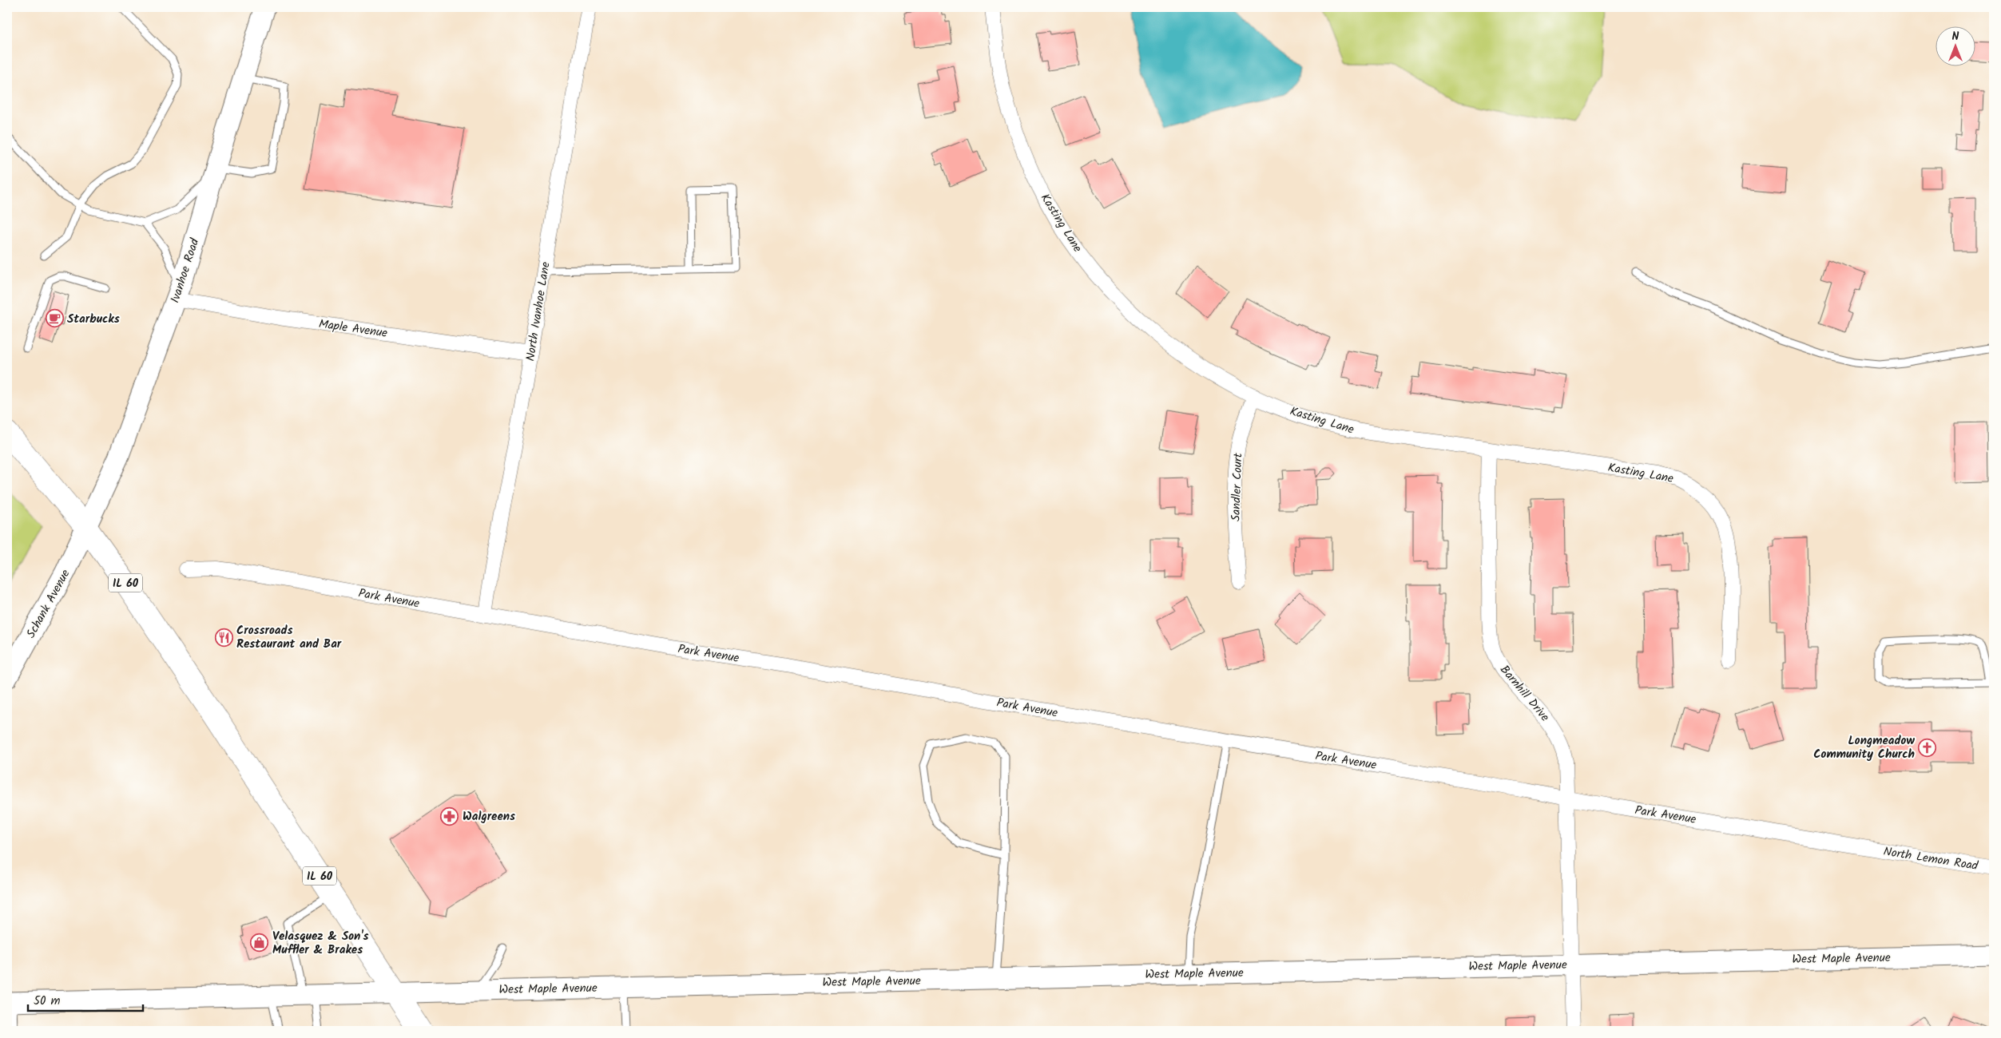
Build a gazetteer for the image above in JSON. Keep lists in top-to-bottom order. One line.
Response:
{"streets":{"main road":["Ivanhoe Road","IL 60","Schank Avenue","West Maple Avenue"],"street":["Kasting Lane","North Ivanhoe Lane","Maple Avenue","Sandler Court","Park Avenue","Barnhill Drive","North Lemon Road"]},"crossings":[["Kasting Lane","Sandler Court"],["Kasting Lane","Barnhill Drive"],["Ivanhoe Road","Maple Avenue"],["Ivanhoe Road","IL 60"],["Ivanhoe Road","Schank Avenue"],["North Ivanhoe Lane","Maple Avenue"],["North Ivanhoe Lane","Park Avenue"],["IL 60","Schank Avenue"],["IL 60","West Maple Avenue"],["Park Avenue","Barnhill Drive"],["Park Avenue","North Lemon Road"],["Barnhill Drive","West Maple Avenue"]],"places":{"cafe":["Starbucks"],"restaurant":["Crossroads Restaurant and Bar"],"church":["Longmeadow Community Church"],"pharmacy":["Walgreens"],"shop":["Velasquez & Son's Muffler & Brakes"]},"scale_bar":"50 m","north":"top"}
